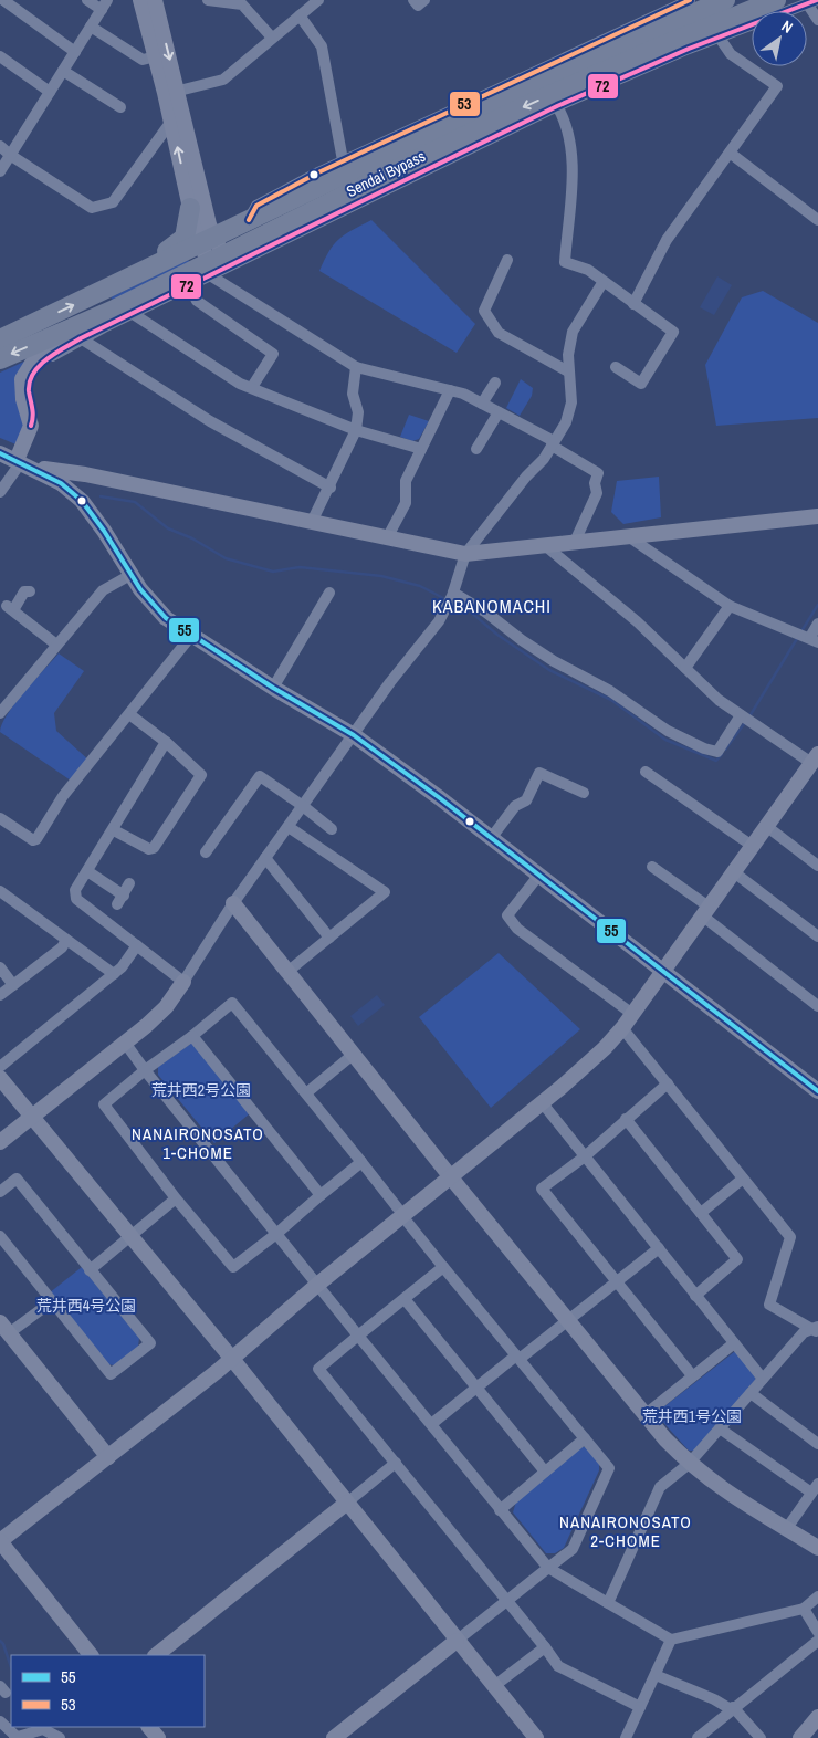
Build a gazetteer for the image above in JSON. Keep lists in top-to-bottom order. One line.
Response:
{"streets":{"highway":["Sendai Bypass"]},"districts":["KABANOMACHI","NANAIRONOSATO 1-CHOME","NANAIRONOSATO 2-CHOME"],"parks":["荒井西2号公園","荒井西4号公園","荒井西1号公園"],"lines":["transit line 53","transit line 72","transit line 55"],"legend":["55","53"],"north":"top right"}
